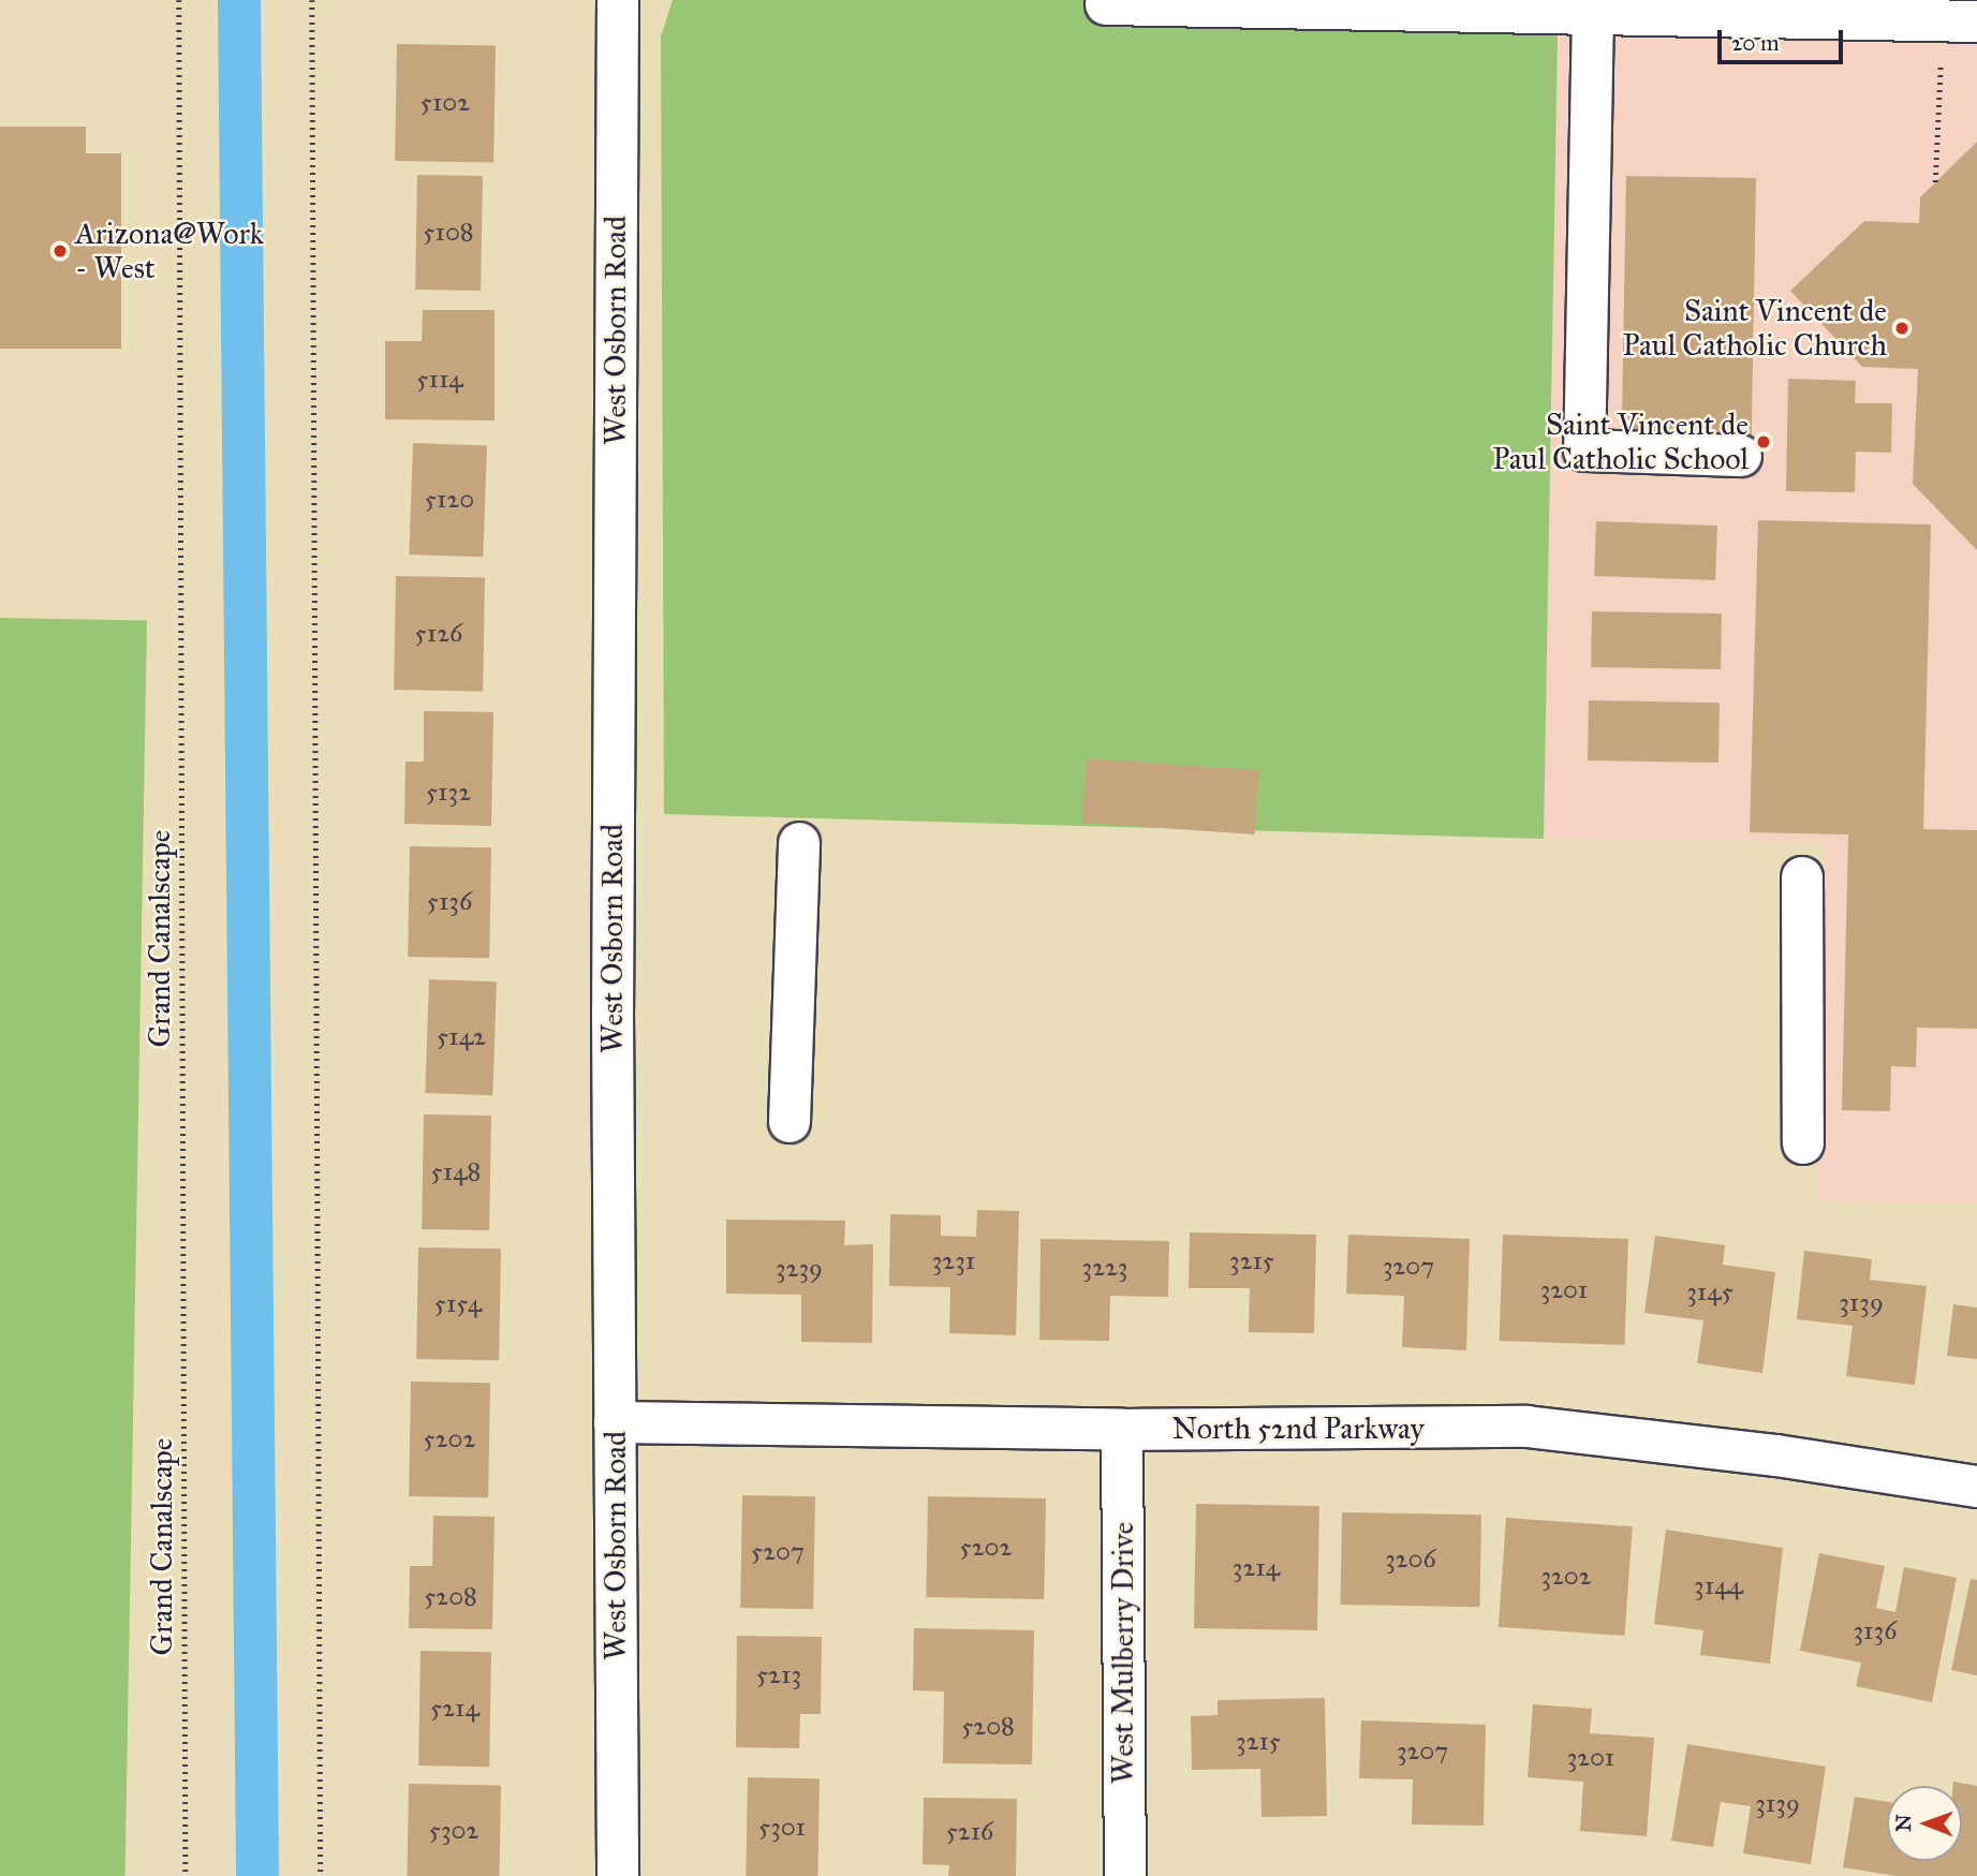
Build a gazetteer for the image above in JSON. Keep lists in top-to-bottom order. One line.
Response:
{"streets":{"street":["West Osborn Road","North 52nd Parkway","West Mulberry Drive"],"path":["Grand Canalscape"]},"crossings":[["West Osborn Road","North 52nd Parkway"],["North 52nd Parkway","West Mulberry Drive"]],"places":["Arizona@Work - West","Saint Vincent de Paul Catholic Church","Saint Vincent de Paul Catholic School"],"house_numbers":["5102","5108","5114","5120","5126","5132","5136","5142","5148","3231","3215","3207","3223","3239","3201","3145","3139","5154","5202","5202","5207","3206","3214","3202","3144","5208","3136","5213","5214","5208","3215","3207","3201","3139","5301","5302","5216"],"scale_bar":"20 m","north":"left"}
